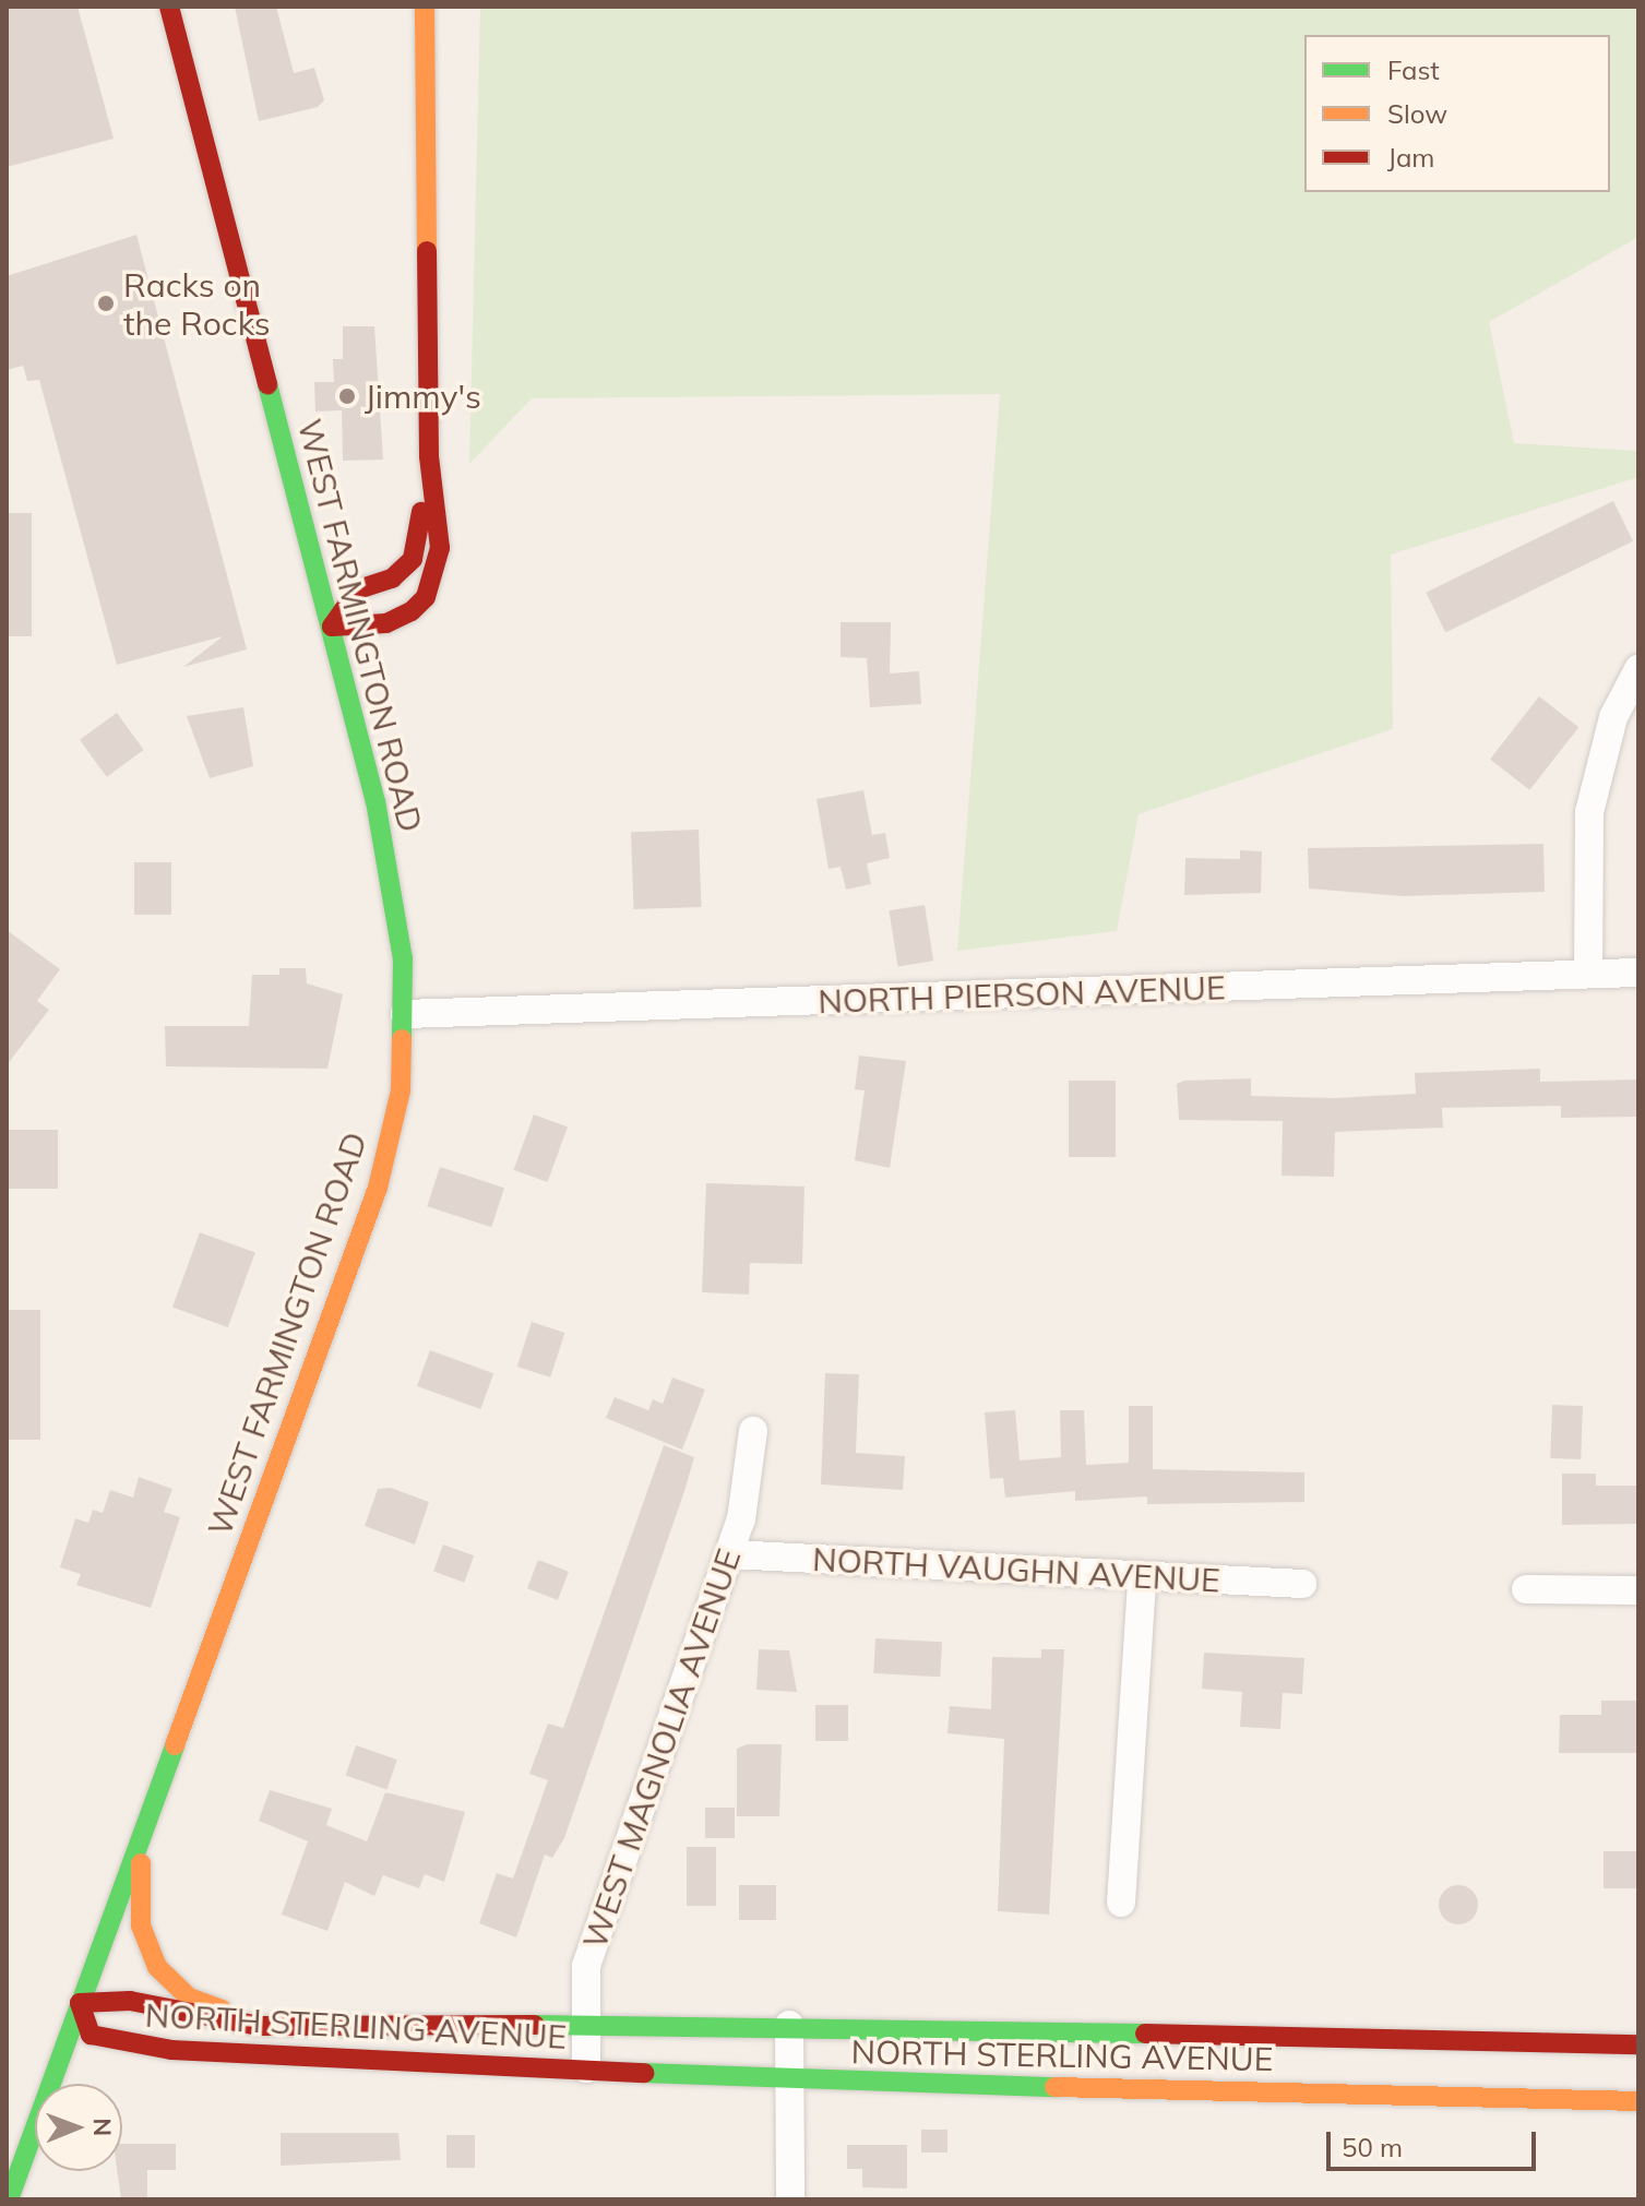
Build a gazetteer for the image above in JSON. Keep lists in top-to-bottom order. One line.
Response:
{"streets":{"main road":["WEST FARMINGTON ROAD","NORTH STERLING AVENUE"],"street":["NORTH PIERSON AVENUE","NORTH VAUGHN AVENUE","WEST MAGNOLIA AVENUE"]},"crossings":[["WEST FARMINGTON ROAD","NORTH PIERSON AVENUE"],["WEST FARMINGTON ROAD","NORTH STERLING AVENUE"],["NORTH VAUGHN AVENUE","WEST MAGNOLIA AVENUE"],["WEST MAGNOLIA AVENUE","NORTH STERLING AVENUE"]],"places":["Racks on the Rocks","Jimmy's"],"legend":["Fast","Slow","Jam"],"scale_bar":"50 m","north":"right"}
